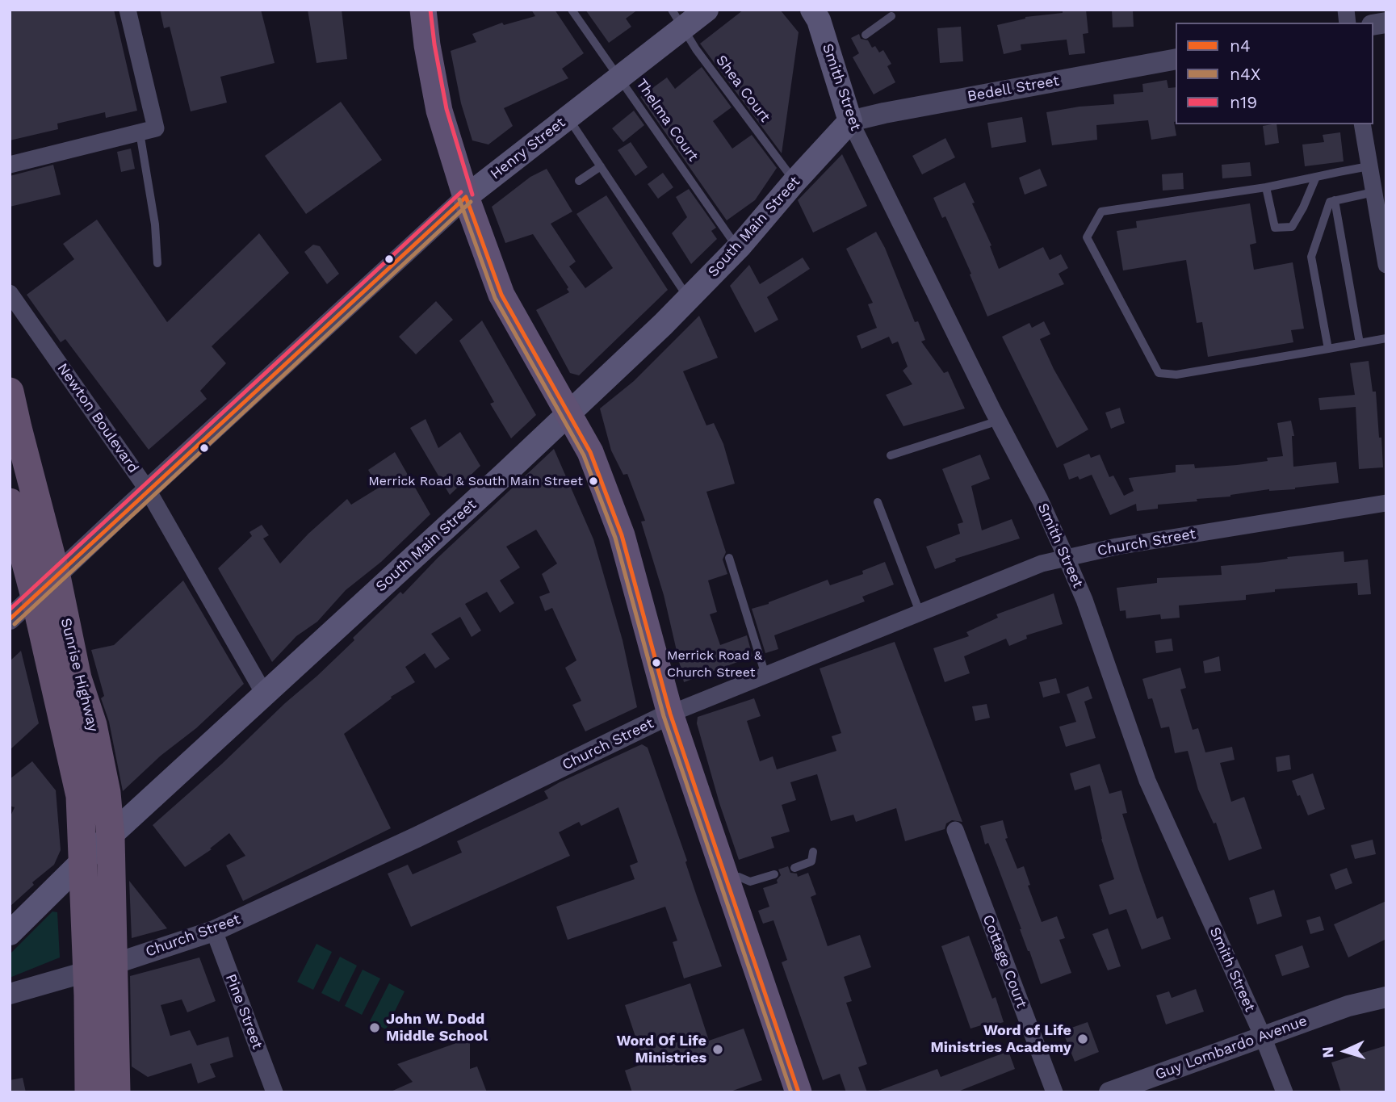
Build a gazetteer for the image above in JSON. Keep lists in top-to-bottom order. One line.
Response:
{"streets":{"highway":["Sunrise Highway"],"main road":["Smith Street","Henry Street","South Main Street"],"street":["Bedell Street","Newton Boulevard","Church Street","Cottage Court","Pine Street","Guy Lombardo Avenue"],"lane":["Shea Court","Thelma Court"]},"crossings":[["Smith Street","Bedell Street"],["Smith Street","South Main Street"],["Smith Street","Church Street"],["Smith Street","Guy Lombardo Avenue"],["Shea Court","Henry Street"],["Shea Court","South Main Street"],["Bedell Street","South Main Street"],["Thelma Court","Henry Street"],["Thelma Court","South Main Street"],["Henry Street","Newton Boulevard"],["Henry Street","Sunrise Highway"],["South Main Street","Newton Boulevard"],["South Main Street","Sunrise Highway"],["Church Street","Sunrise Highway"],["Church Street","Pine Street"]],"places":["Merrick Road & South Main Street","Merrick Road & Church Street","John W. Dodd Middle School","Word of Life Ministries Academy","Word Of Life Ministries"],"lines":["transit line n19","transit line n4","transit line n4X"],"legend":["n4","n4X","n19"],"north":"left"}
